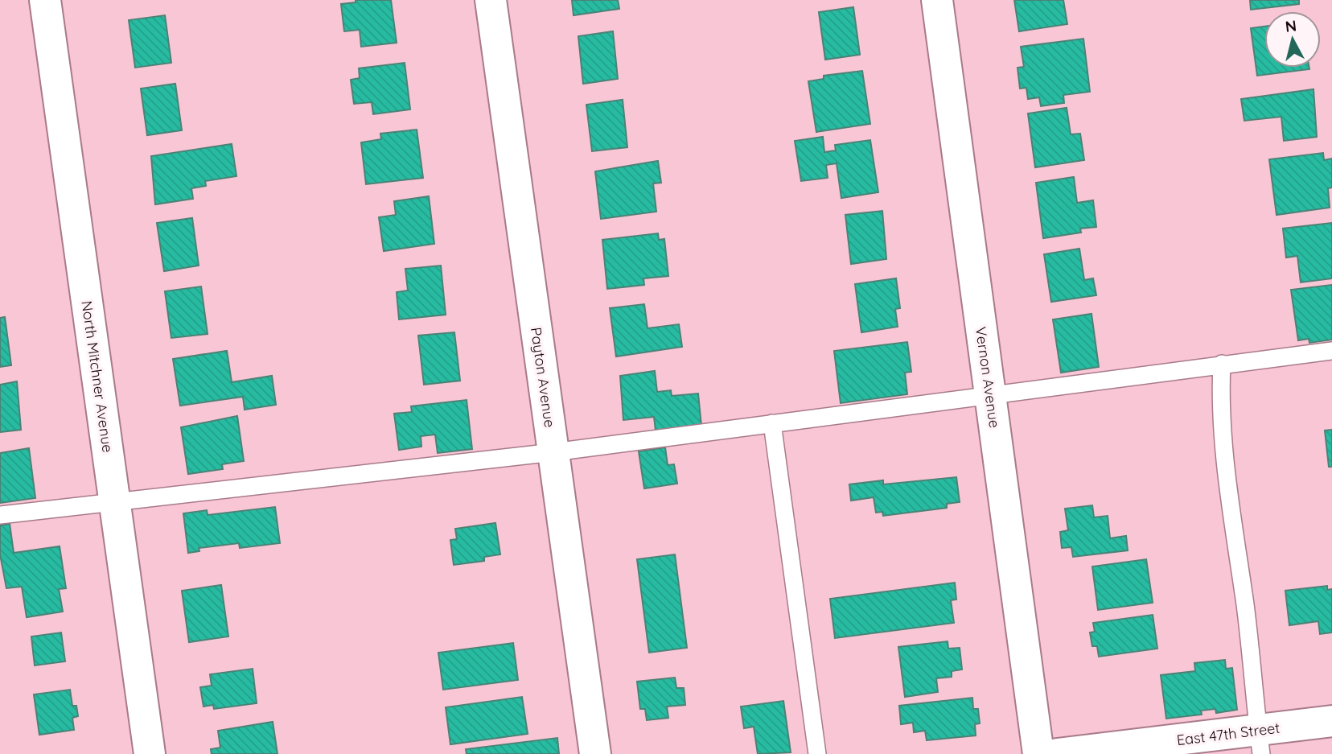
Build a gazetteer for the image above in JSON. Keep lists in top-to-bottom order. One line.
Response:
{"streets":{"street":["North Mitchner Avenue","Payton Avenue","Vernon Avenue","East 47th Street"]},"north":"top"}
